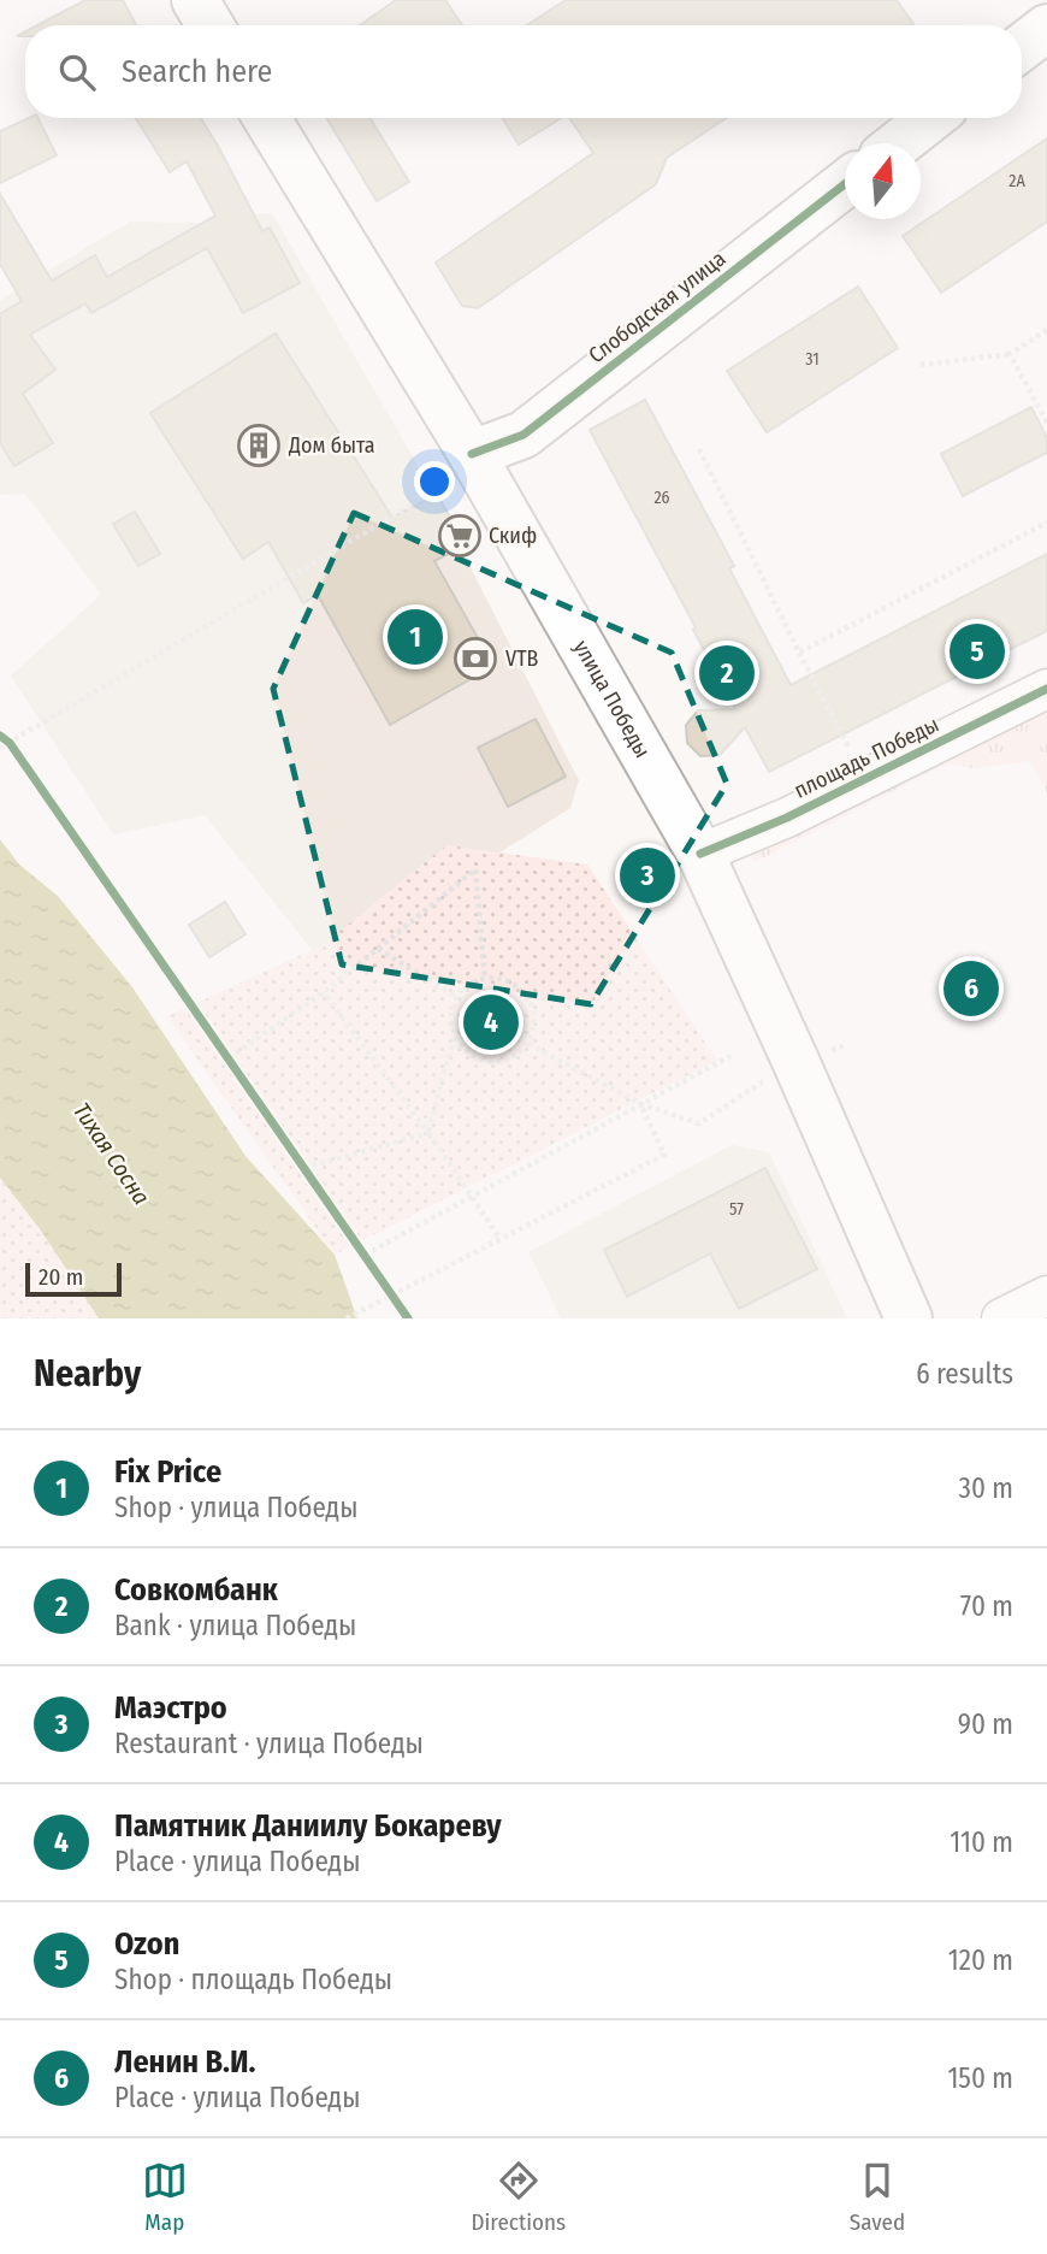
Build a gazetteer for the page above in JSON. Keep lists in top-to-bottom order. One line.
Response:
{"streets":{"main road":["Слободская улица","улица Победы"],"street":["площадь Победы"]},"crossings":[["Слободская улица","улица Победы"],["улица Победы","площадь Победы"]],"water":["Тихая Сосна"],"places":{"building":["Дом быта"],"supermarket":["Скиф"],"bank":["VTB"]},"house_numbers":["2А","31","26","57"],"scale_bar":"20 m","north":"top","page":{"search":"Search here","pins":["1","5","2","3","6","4"],"scale":"20 m","heading":["Nearby","6 results"],"list":[{"mark":"1","name":"Fix Price","note":"Shop · улица Победы","value":"30 m"},{"mark":"2","name":"Совкомбанк","note":"Bank · улица Победы","value":"70 m"},{"mark":"3","name":"Маэстро","note":"Restaurant · улица Победы","value":"90 m"},{"mark":"4","name":"Памятник Даниилу Бокареву","note":"Place · улица Победы","value":"110 m"},{"mark":"5","name":"Ozon","note":"Shop · площадь Победы","value":"120 m"},{"mark":"6","name":"Ленин В.И.","note":"Place · улица Победы","value":"150 m"}],"nav":["Map","Directions","Saved"]}}
